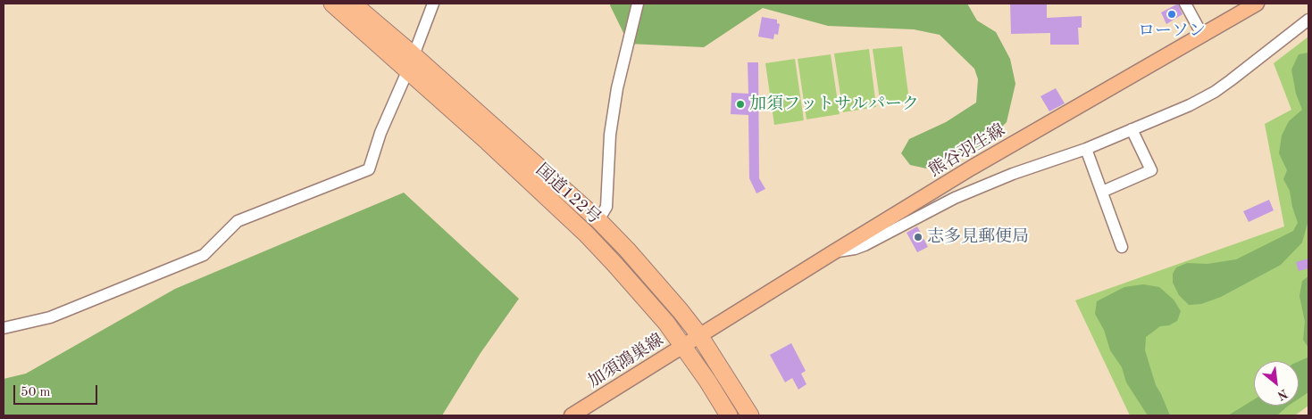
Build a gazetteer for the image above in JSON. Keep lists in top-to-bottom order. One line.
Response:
{"streets":{"highway":["国道122号"],"main road":["熊谷羽生線","加須鴻巣線"]},"crossings":[["熊谷羽生線","国道122号"],["熊谷羽生線","加須鴻巣線"],["国道122号","加須鴻巣線"]],"places":["ローソン","加須フットサルパーク","志多見郵便局"],"scale_bar":"50 m","north":"bottom right"}
